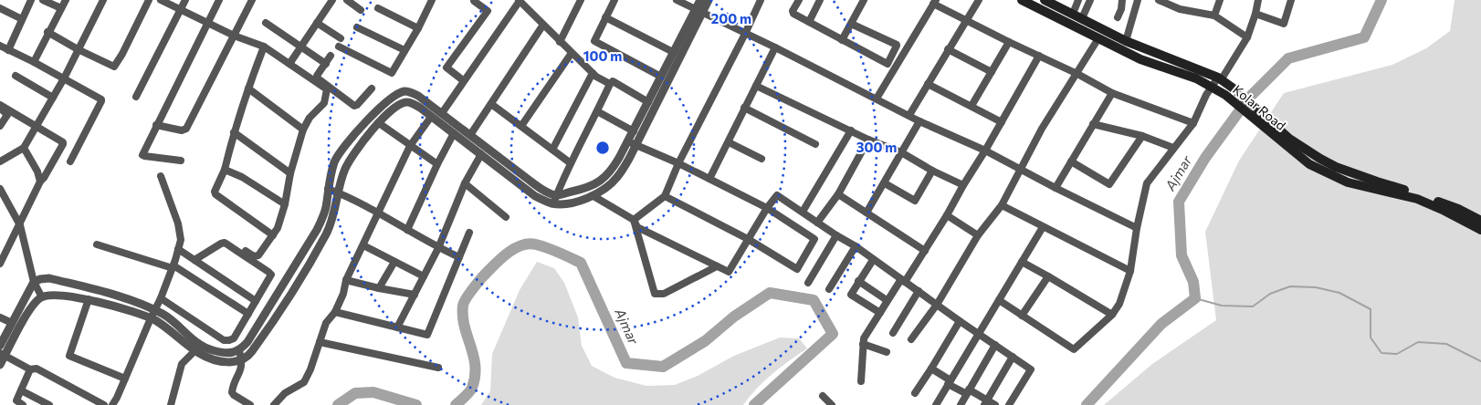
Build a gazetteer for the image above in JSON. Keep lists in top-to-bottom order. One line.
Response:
{"streets":{"main road":["Kolar Road"]},"water":["Ajmar"],"rings":["200 m","100 m","300 m"]}
